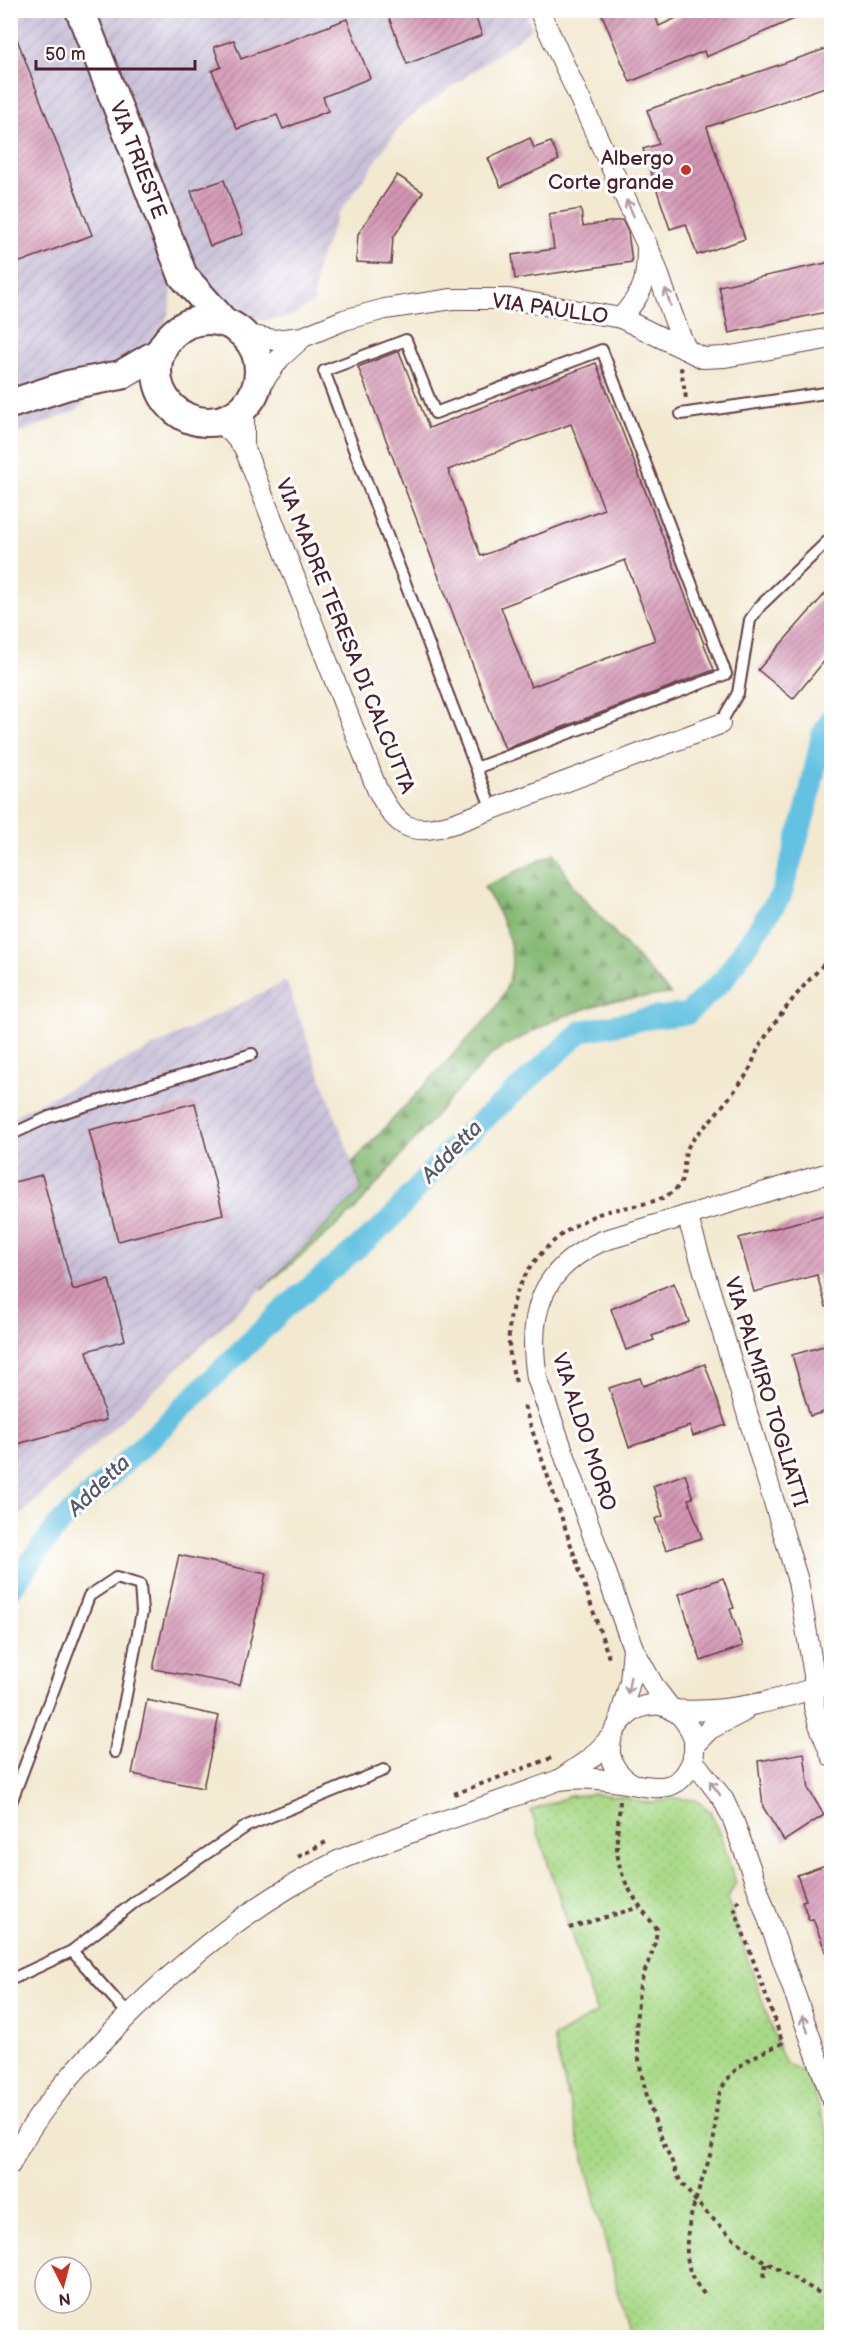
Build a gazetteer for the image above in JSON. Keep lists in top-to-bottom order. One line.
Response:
{"streets":{"street":["VIA TRIESTE","VIA PAULLO","VIA MADRE TERESA DI CALCUTTA","VIA PALMIRO TOGLIATTI","VIA ALDO MORO"]},"crossings":[["VIA TRIESTE","VIA PAULLO"],["VIA TRIESTE","VIA MADRE TERESA DI CALCUTTA"],["VIA PAULLO","VIA MADRE TERESA DI CALCUTTA"],["VIA PALMIRO TOGLIATTI","VIA ALDO MORO"]],"water":["Addetta"],"places":["Albergo Corte grande"],"scale_bar":"50 m","north":"bottom"}
